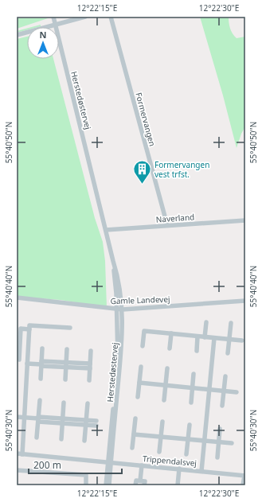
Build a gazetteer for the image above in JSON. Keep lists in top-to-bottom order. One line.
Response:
{"streets":{"street":["Herstedøstervej","Formervangen","Naverland","Gamle Landevej","Trippendalsvej"]},"crossings":[["Herstedøstervej","Naverland"],["Herstedøstervej","Gamle Landevej"],["Herstedøstervej","Trippendalsvej"],["Formervangen","Naverland"]],"places":{"building":["Formervangen vest trfst."]},"scale_bar":"200 m","north":"top","coordinates":["12°22'15\"E","12°22'30\"E","55°40'50\"N","55°40'40\"N","55°40'30\"N"]}
